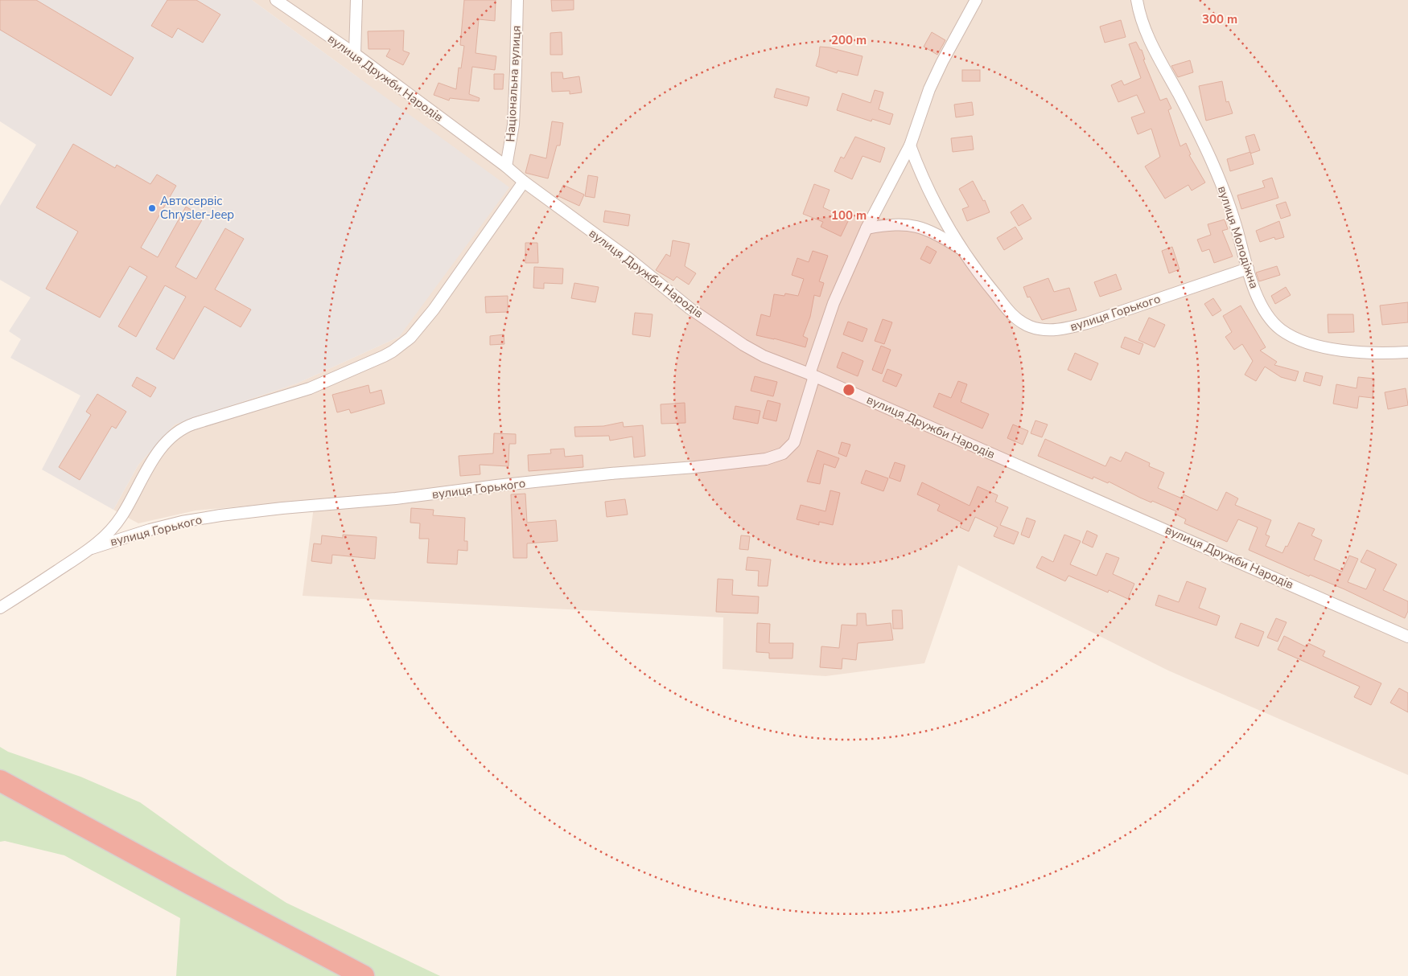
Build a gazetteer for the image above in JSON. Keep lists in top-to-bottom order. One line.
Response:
{"streets":{"street":["вулиця Дружби Народів","Національна вулиця","вулиця Молодіжна","вулиця Горького"]},"crossings":[["вулиця Дружби Народів","Національна вулиця"],["вулиця Дружби Народів","вулиця Горького"],["вулиця Молодіжна","вулиця Горького"]],"places":["Автосервіс Chrysler-Jeep"],"rings":["300 m","200 m","100 m"]}
